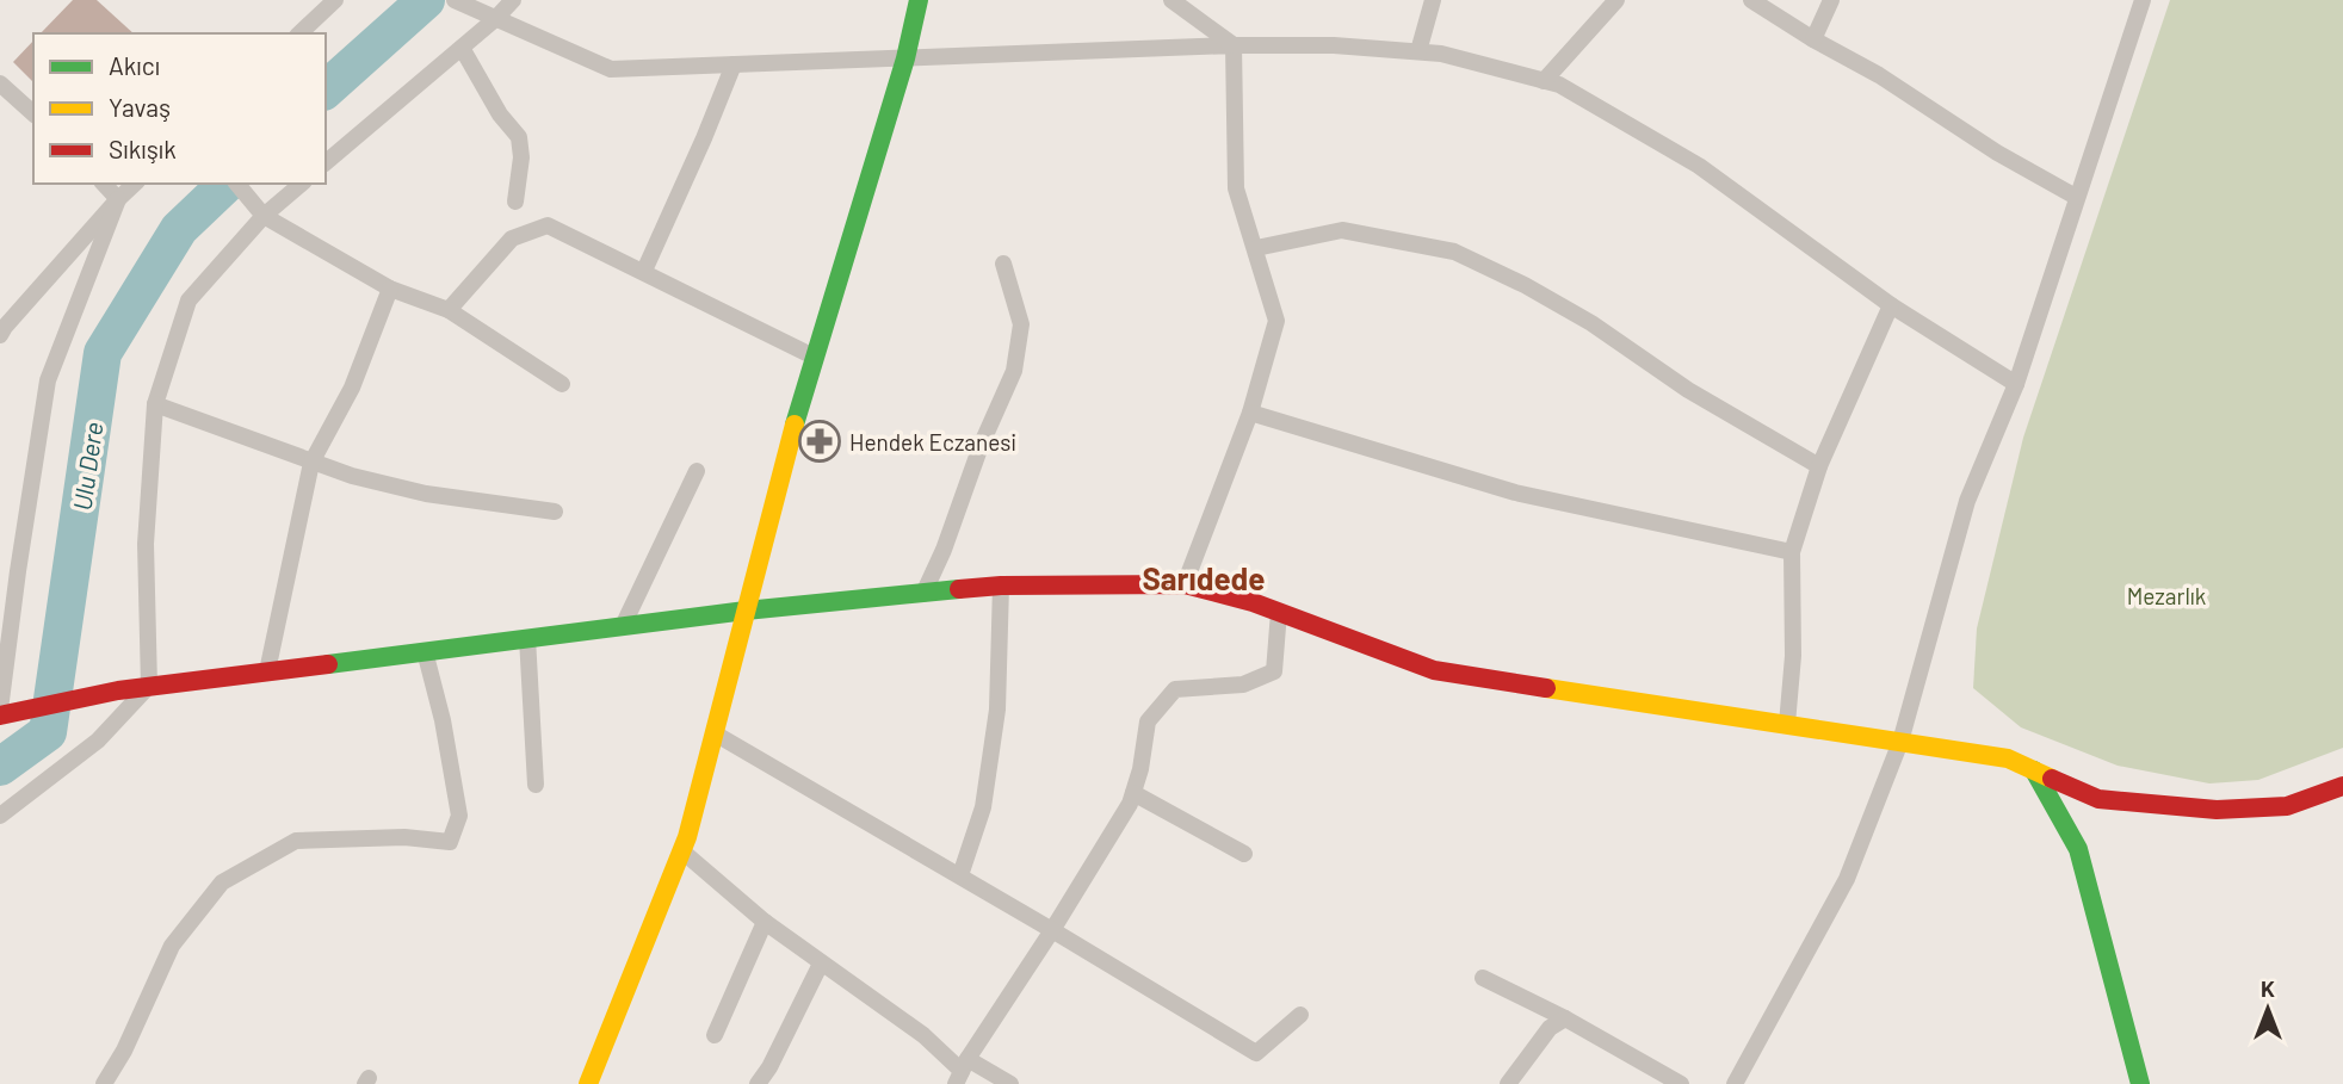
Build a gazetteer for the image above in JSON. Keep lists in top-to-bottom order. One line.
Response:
{"districts":["Sarıdede"],"water":["Ulu Dere"],"parks":["Mezarlık"],"places":{"pharmacy":["Hendek Eczanesi"]},"legend":["Akıcı","Yavaş","Sıkışık"],"north":"top"}
